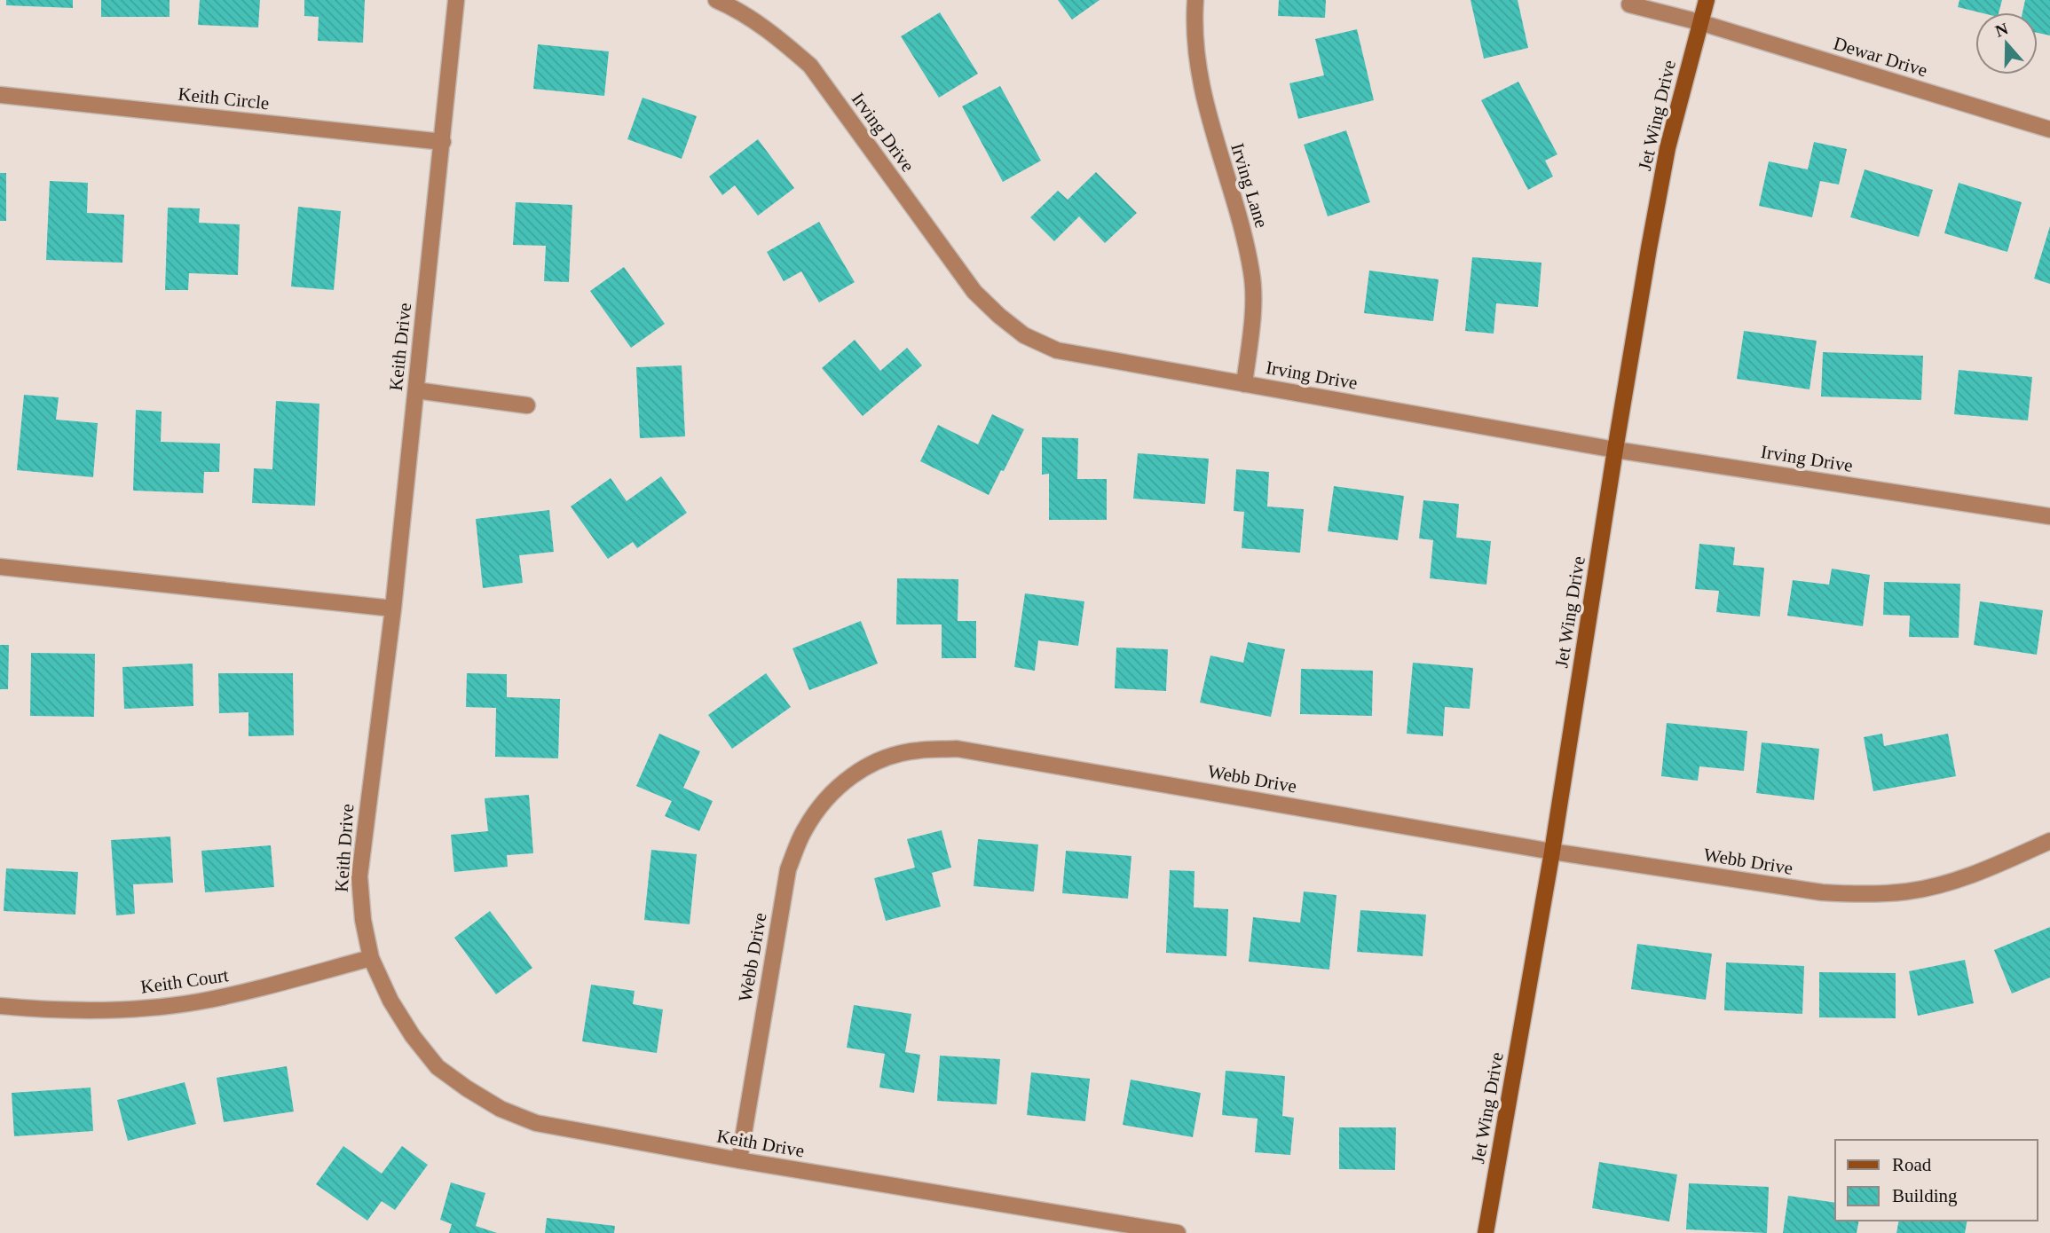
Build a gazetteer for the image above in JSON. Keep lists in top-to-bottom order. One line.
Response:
{"streets":{"main road":["Jet Wing Drive"],"street":["Dewar Drive","Keith Circle","Irving Drive","Irving Lane","Keith Drive","Webb Drive","Keith Court"]},"crossings":[["Dewar Drive","Jet Wing Drive"],["Keith Circle","Keith Drive"],["Jet Wing Drive","Irving Drive"],["Jet Wing Drive","Webb Drive"],["Irving Drive","Irving Lane"],["Keith Drive","Webb Drive"],["Keith Drive","Keith Court"]],"legend":["Road","Building"],"north":"top"}
